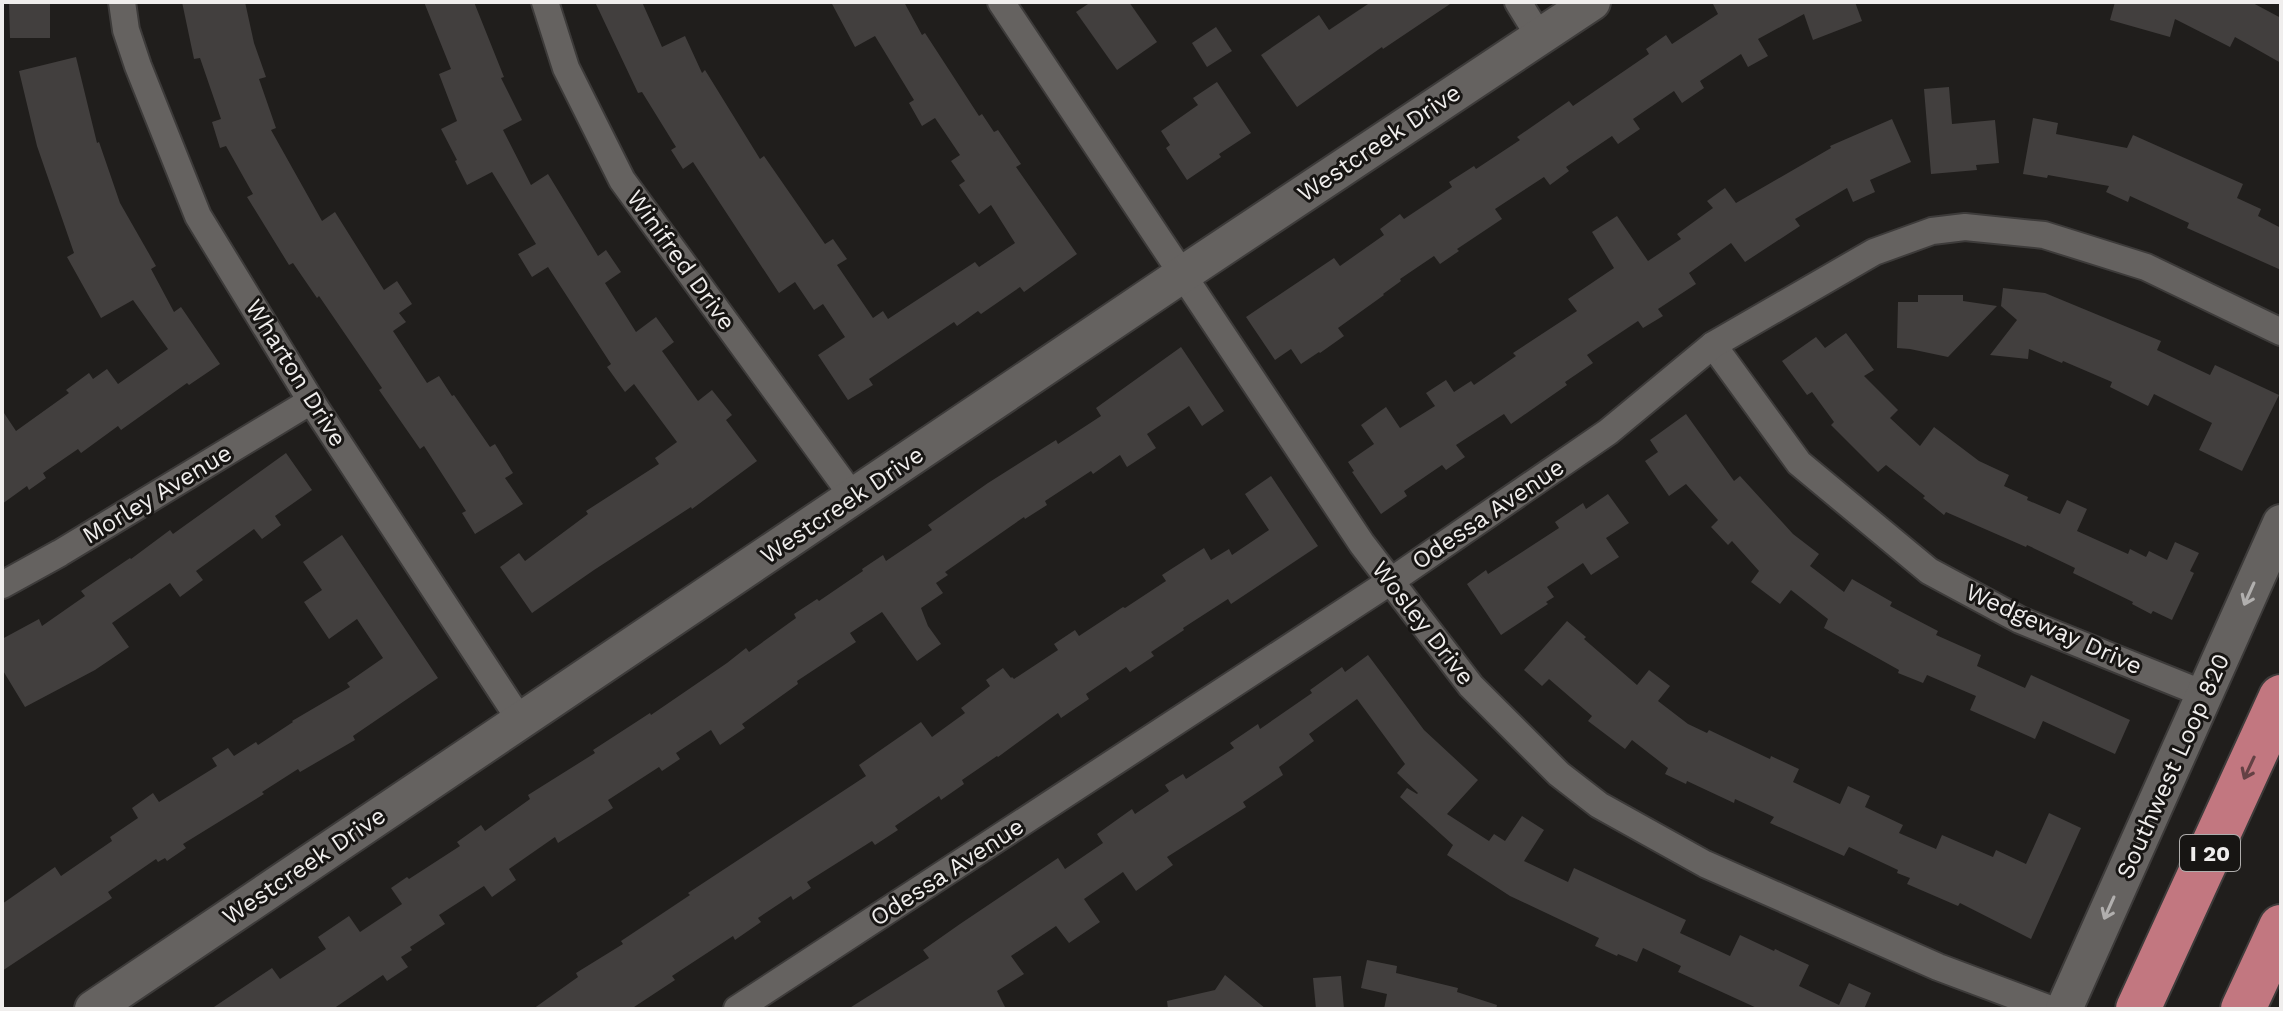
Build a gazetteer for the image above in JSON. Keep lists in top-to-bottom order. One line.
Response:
{"streets":{"highway":["I 20"],"street":["Westcreek Drive","Winifred Drive","Wharton Drive","Morley Avenue","Odessa Avenue","Wosley Drive","Wedgeway Drive","Southwest Loop 820"]},"crossings":[["Westcreek Drive","Winifred Drive"],["Westcreek Drive","Wharton Drive"],["Westcreek Drive","Wosley Drive"],["Wharton Drive","Morley Avenue"],["Odessa Avenue","Wosley Drive"],["Odessa Avenue","Wedgeway Drive"],["Wedgeway Drive","Southwest Loop 820"]],"one_way":["Southwest Loop 820"]}
